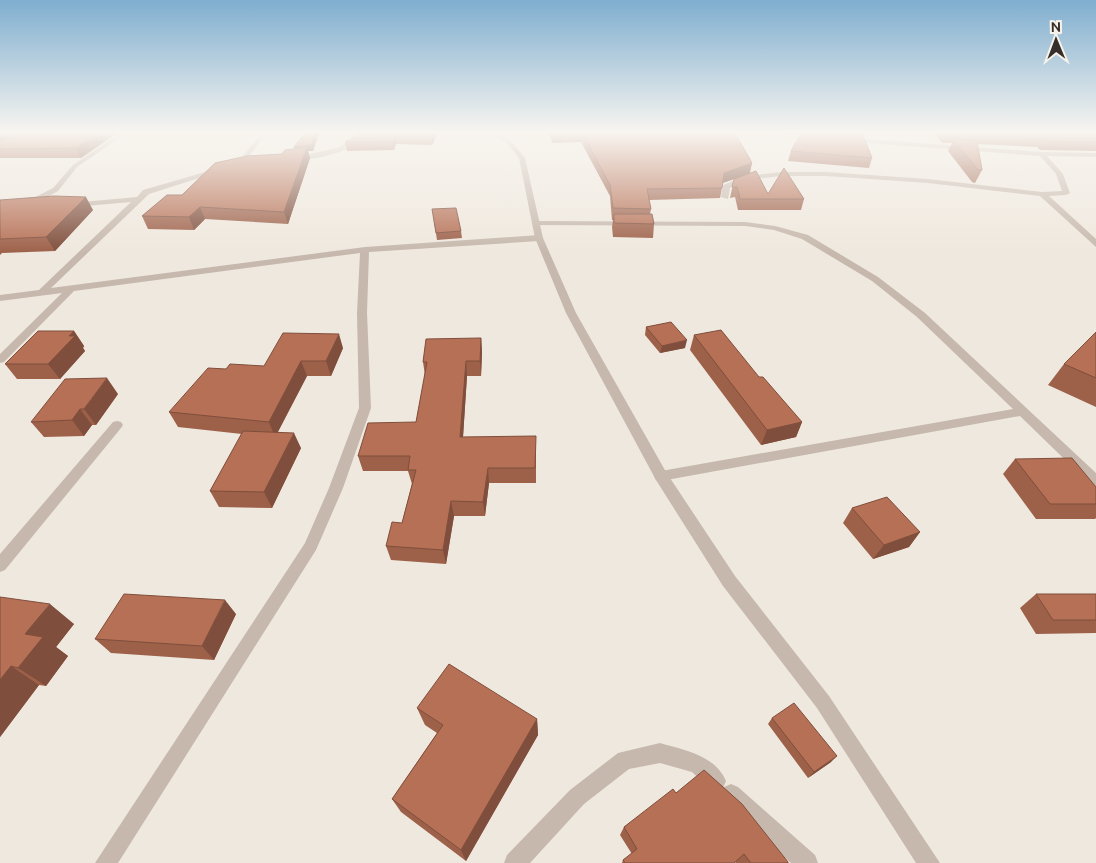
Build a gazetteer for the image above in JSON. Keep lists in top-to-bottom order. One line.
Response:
{"north":"top"}
